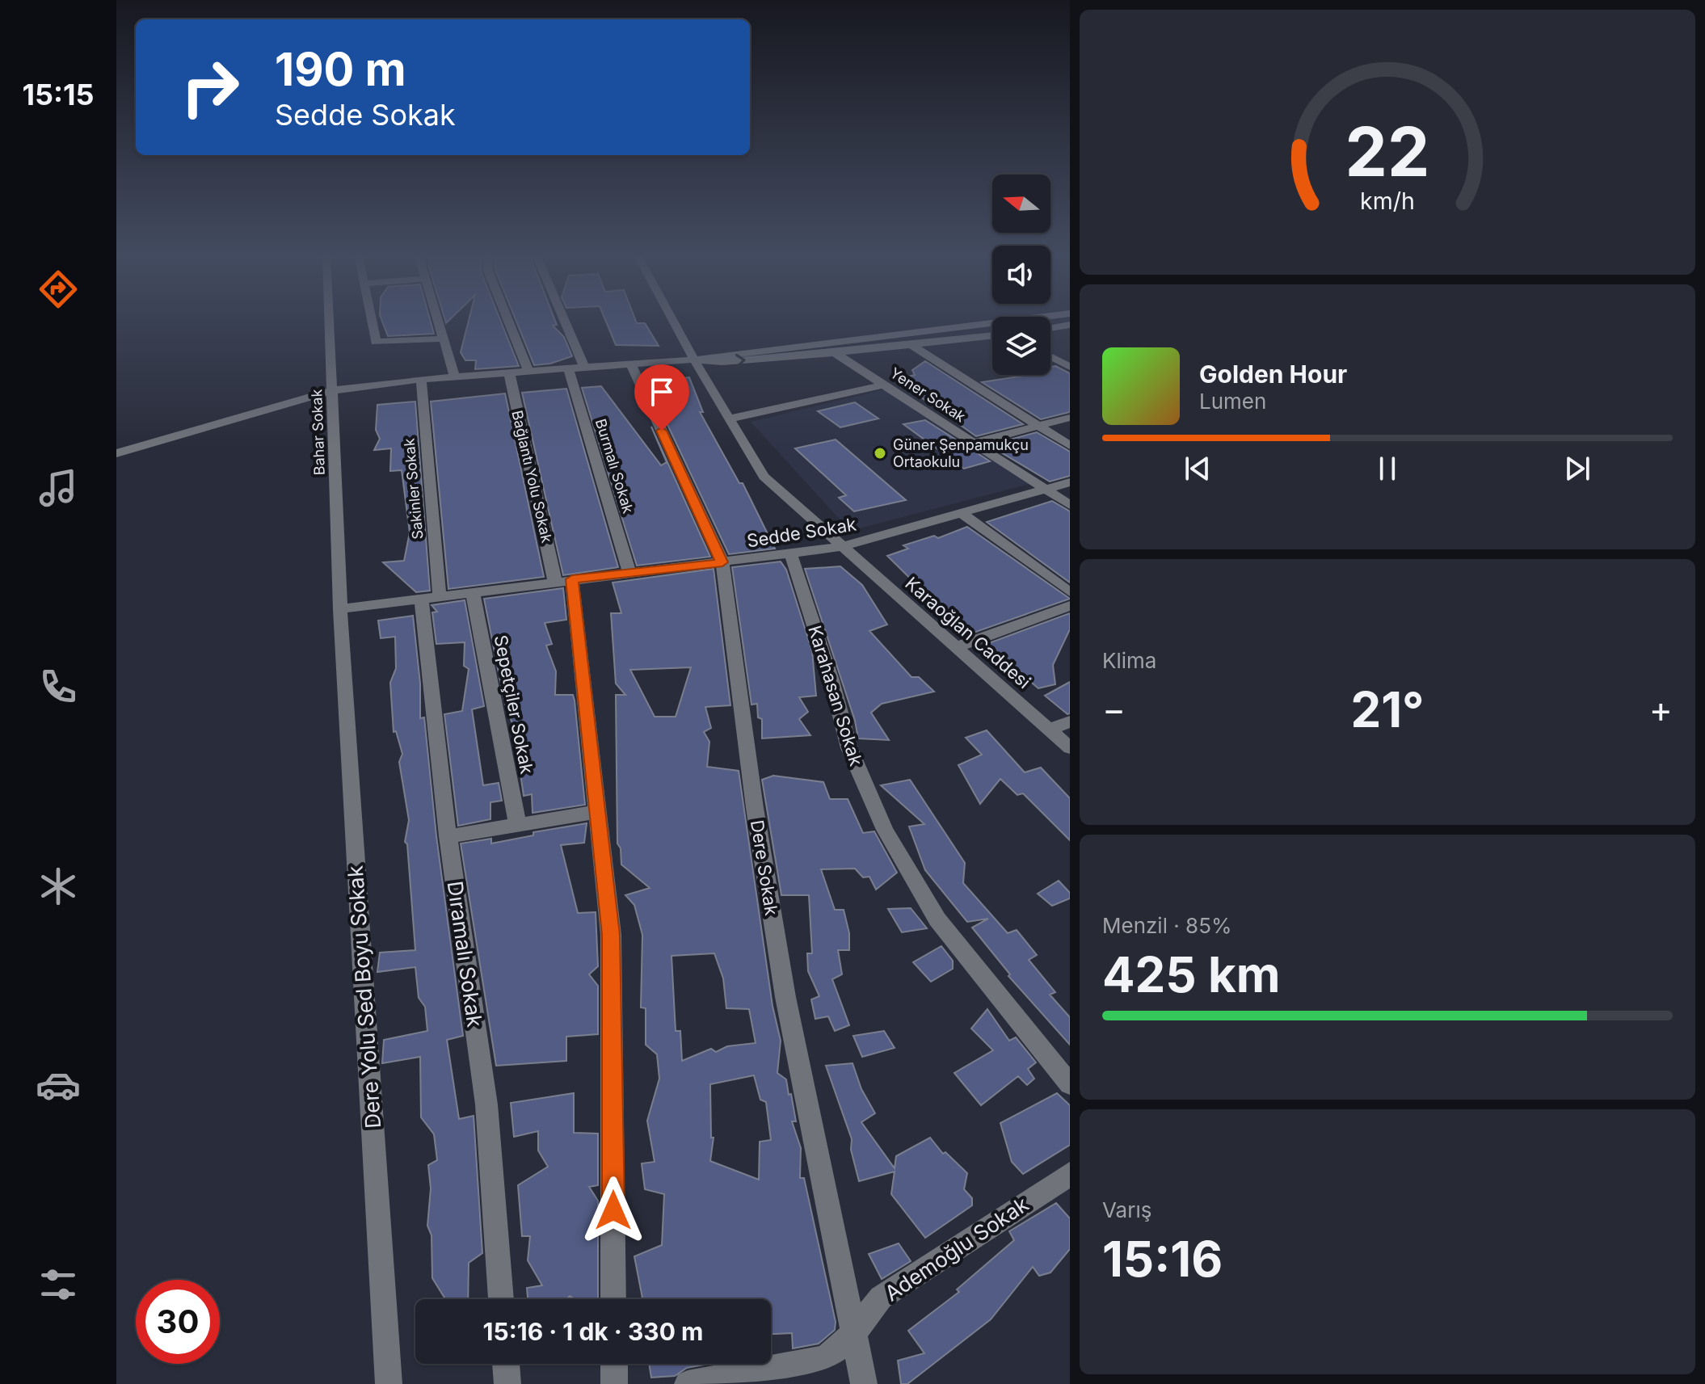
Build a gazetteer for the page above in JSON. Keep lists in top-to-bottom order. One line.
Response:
{"streets":{"street":["Yener Sokak","Bahar Sokak","Burmalı Sokak","Bağlantı Yolu Sokak","Sakinler Sokak","Sedde Sokak","Karaoğlan Caddesi","Karahasan Sokak","Sepetçiler Sokak","Dere Sokak","Dıramalı Sokak","Dere Yolu Sed Boyu Sokak","Ademoğlu Sokak"]},"crossings":[["Yener Sokak","Sedde Sokak"],["Bahar Sokak","Sedde Sokak"],["Bahar Sokak","Dere Yolu Sed Boyu Sokak"],["Burmalı Sokak","Sedde Sokak"],["Bağlantı Yolu Sokak","Sedde Sokak"],["Sakinler Sokak","Sedde Sokak"],["Sakinler Sokak","Dıramalı Sokak"],["Sedde Sokak","Karaoğlan Caddesi"],["Sedde Sokak","Karahasan Sokak"],["Sedde Sokak","Sepetçiler Sokak"],["Sedde Sokak","Dere Sokak"],["Sedde Sokak","Dıramalı Sokak"],["Sedde Sokak","Dere Yolu Sed Boyu Sokak"],["Dere Sokak","Ademoğlu Sokak"]],"places":["Güner Şenpamukçu Ortaokulu"],"north":"left","page":{"tabs":"15:15","turn":["190 m","Sedde Sokak"],"song":["Golden Hour","Lumen"],"tile":["Klima",["Menzil · 85%","425 km"],["Varış","15:16"]],"heat":["−","21°","+"],"limit":"30","trip":"15:16 · 1 dk · 330 m","gauge":["22","km/h"]}}
